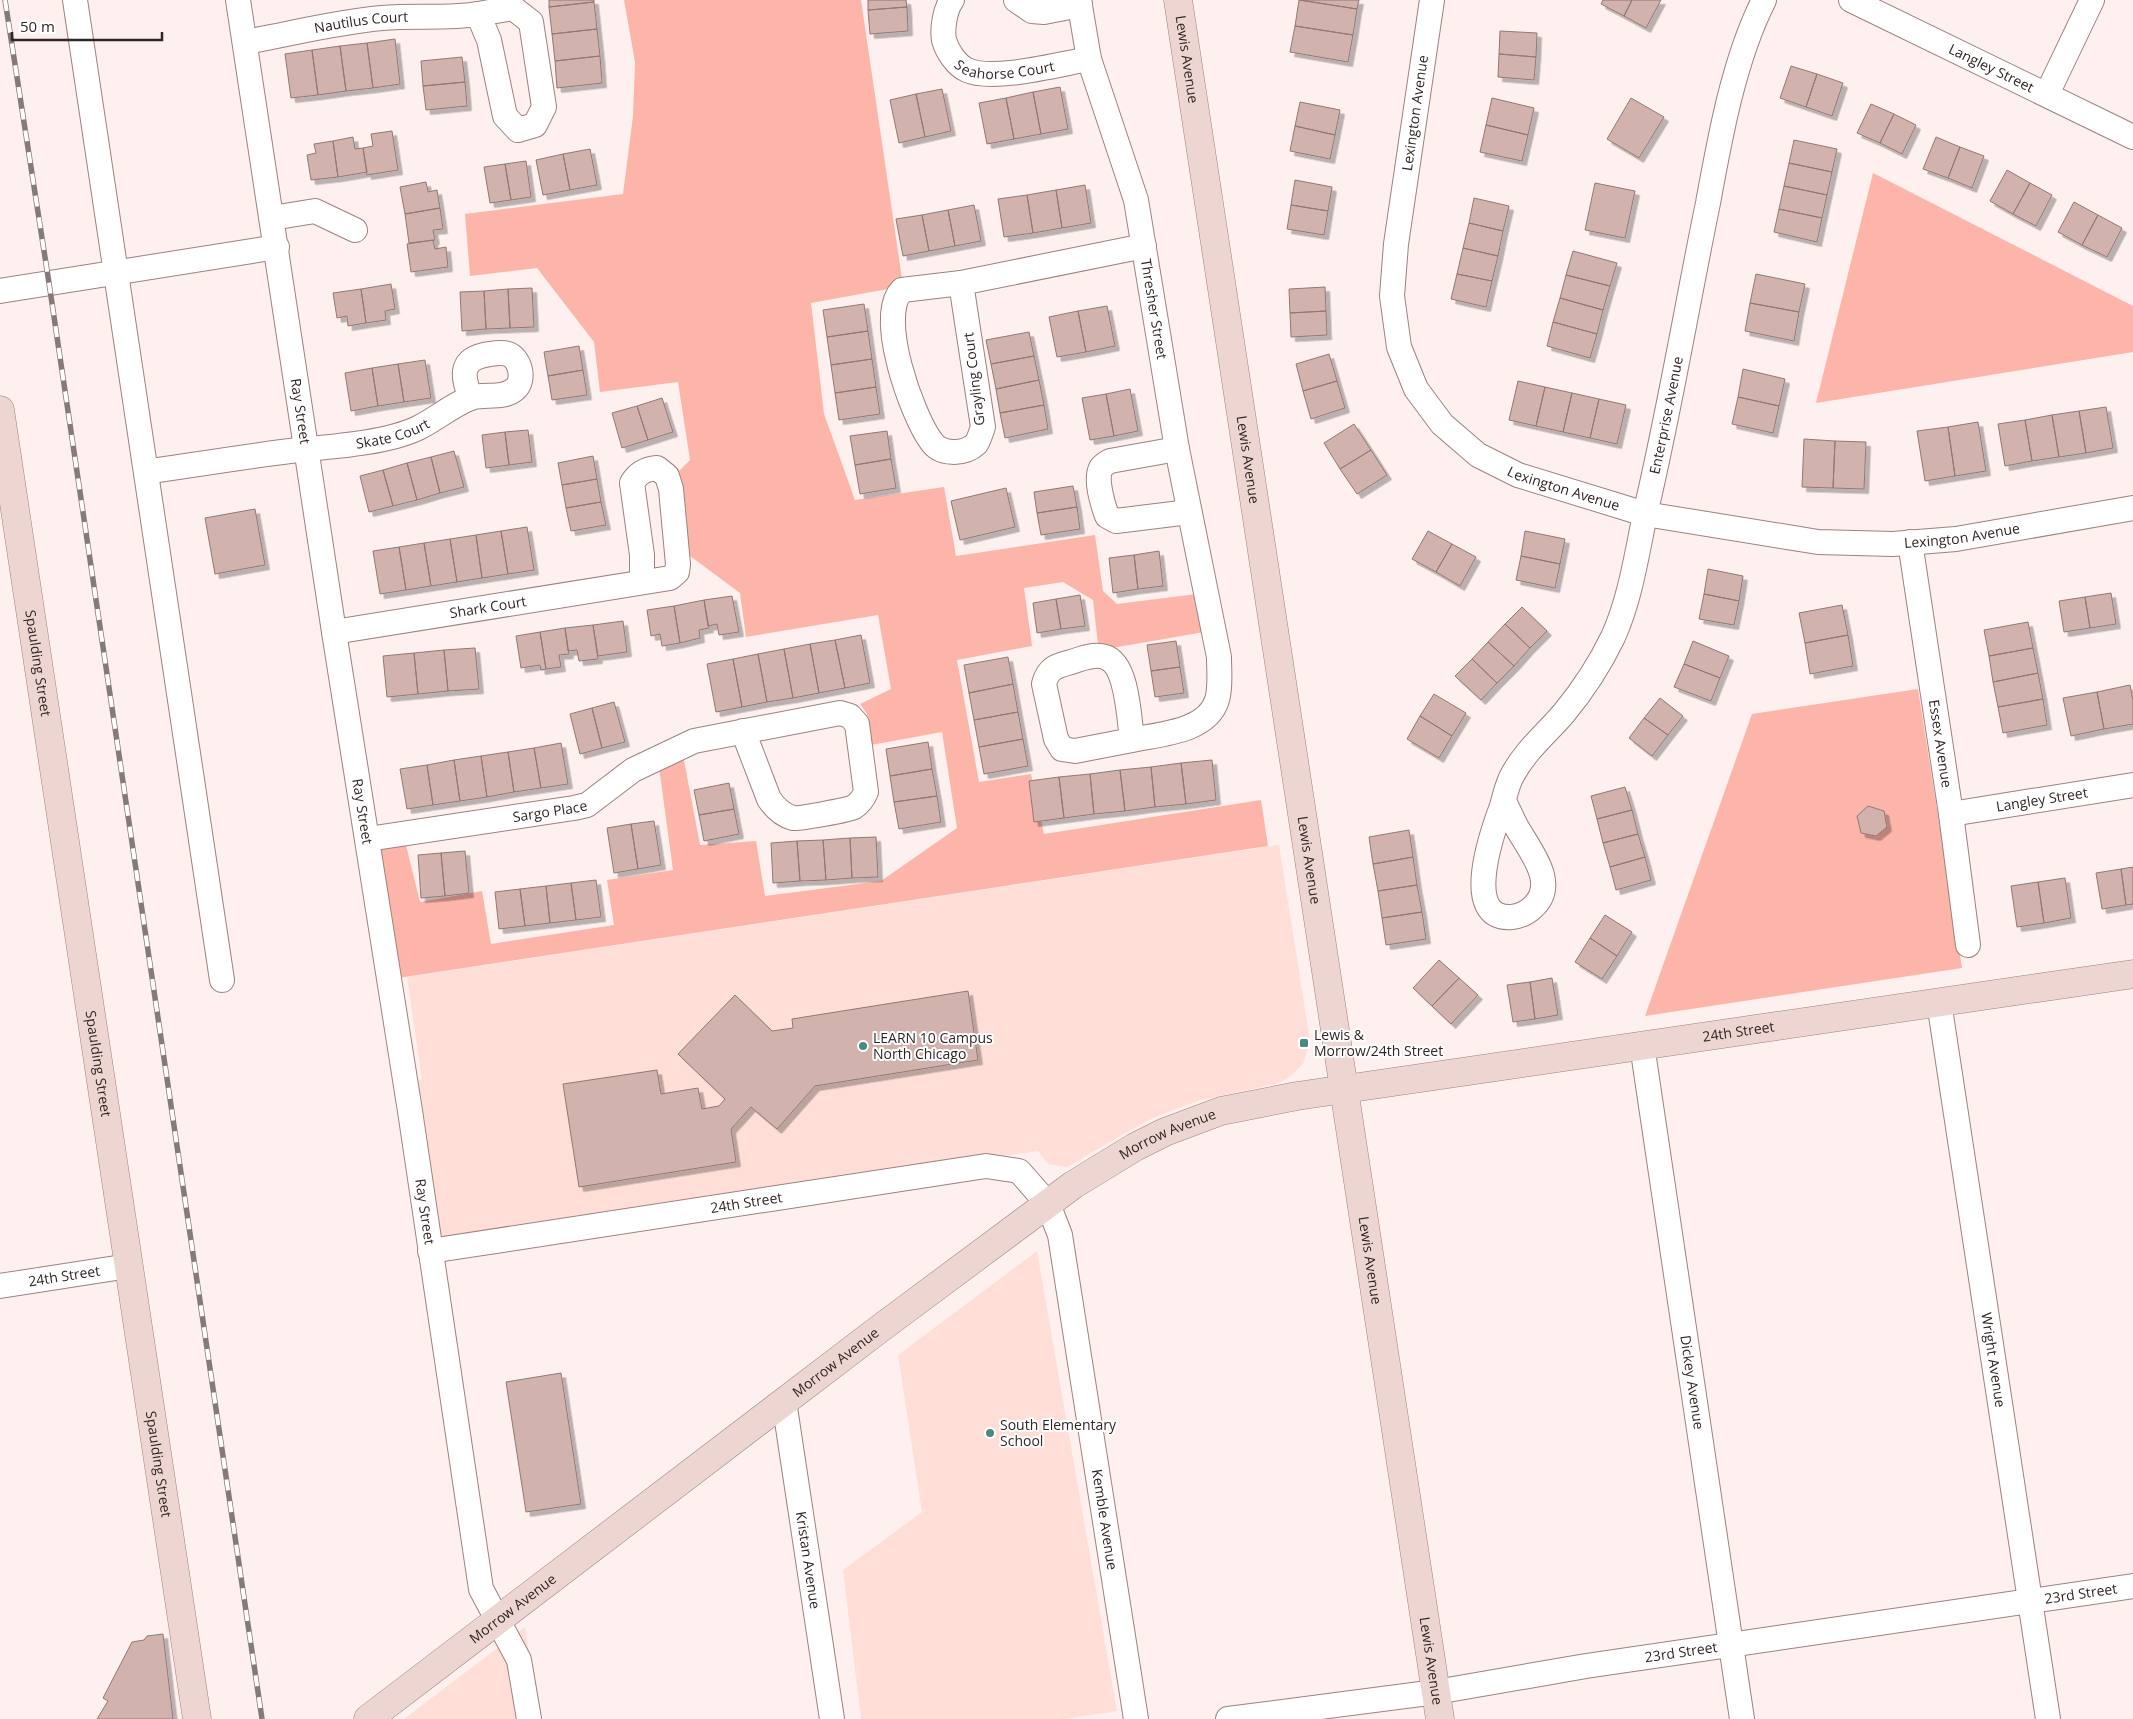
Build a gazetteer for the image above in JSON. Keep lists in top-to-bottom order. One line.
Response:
{"streets":{"street":["Nautilus Court","Lewis Avenue","Seahorse Court","Langley Street","Lexington Avenue","Thresher Street","Grayling Court","Ray Street","Enterprise Avenue","Skate Court","Shark Court","Spaulding Street","Essex Avenue","Sargo Place","24th Street","Morrow Avenue","Wright Avenue","Dickey Avenue","Kemble Avenue","Kristan Avenue","23rd Street"]},"crossings":[["Nautilus Court","Ray Street"],["Lewis Avenue","24th Street"],["Lewis Avenue","Morrow Avenue"],["Lewis Avenue","23rd Street"],["Seahorse Court","Thresher Street"],["Langley Street","Essex Avenue"],["Lexington Avenue","Enterprise Avenue"],["Lexington Avenue","Essex Avenue"],["Thresher Street","Grayling Court"],["Ray Street","Skate Court"],["Ray Street","Shark Court"],["Ray Street","Sargo Place"],["Ray Street","24th Street"],["Ray Street","Morrow Avenue"],["Spaulding Street","24th Street"],["24th Street","Morrow Avenue"],["24th Street","Wright Avenue"],["24th Street","Dickey Avenue"],["24th Street","Kemble Avenue"],["Morrow Avenue","Kemble Avenue"],["Morrow Avenue","Kristan Avenue"],["Wright Avenue","23rd Street"],["Dickey Avenue","23rd Street"]],"places":{"transit":["Lewis & Morrow/24th Street"],"other":["LEARN 10 Campus North Chicago","South Elementary School"]},"scale_bar":"50 m"}
